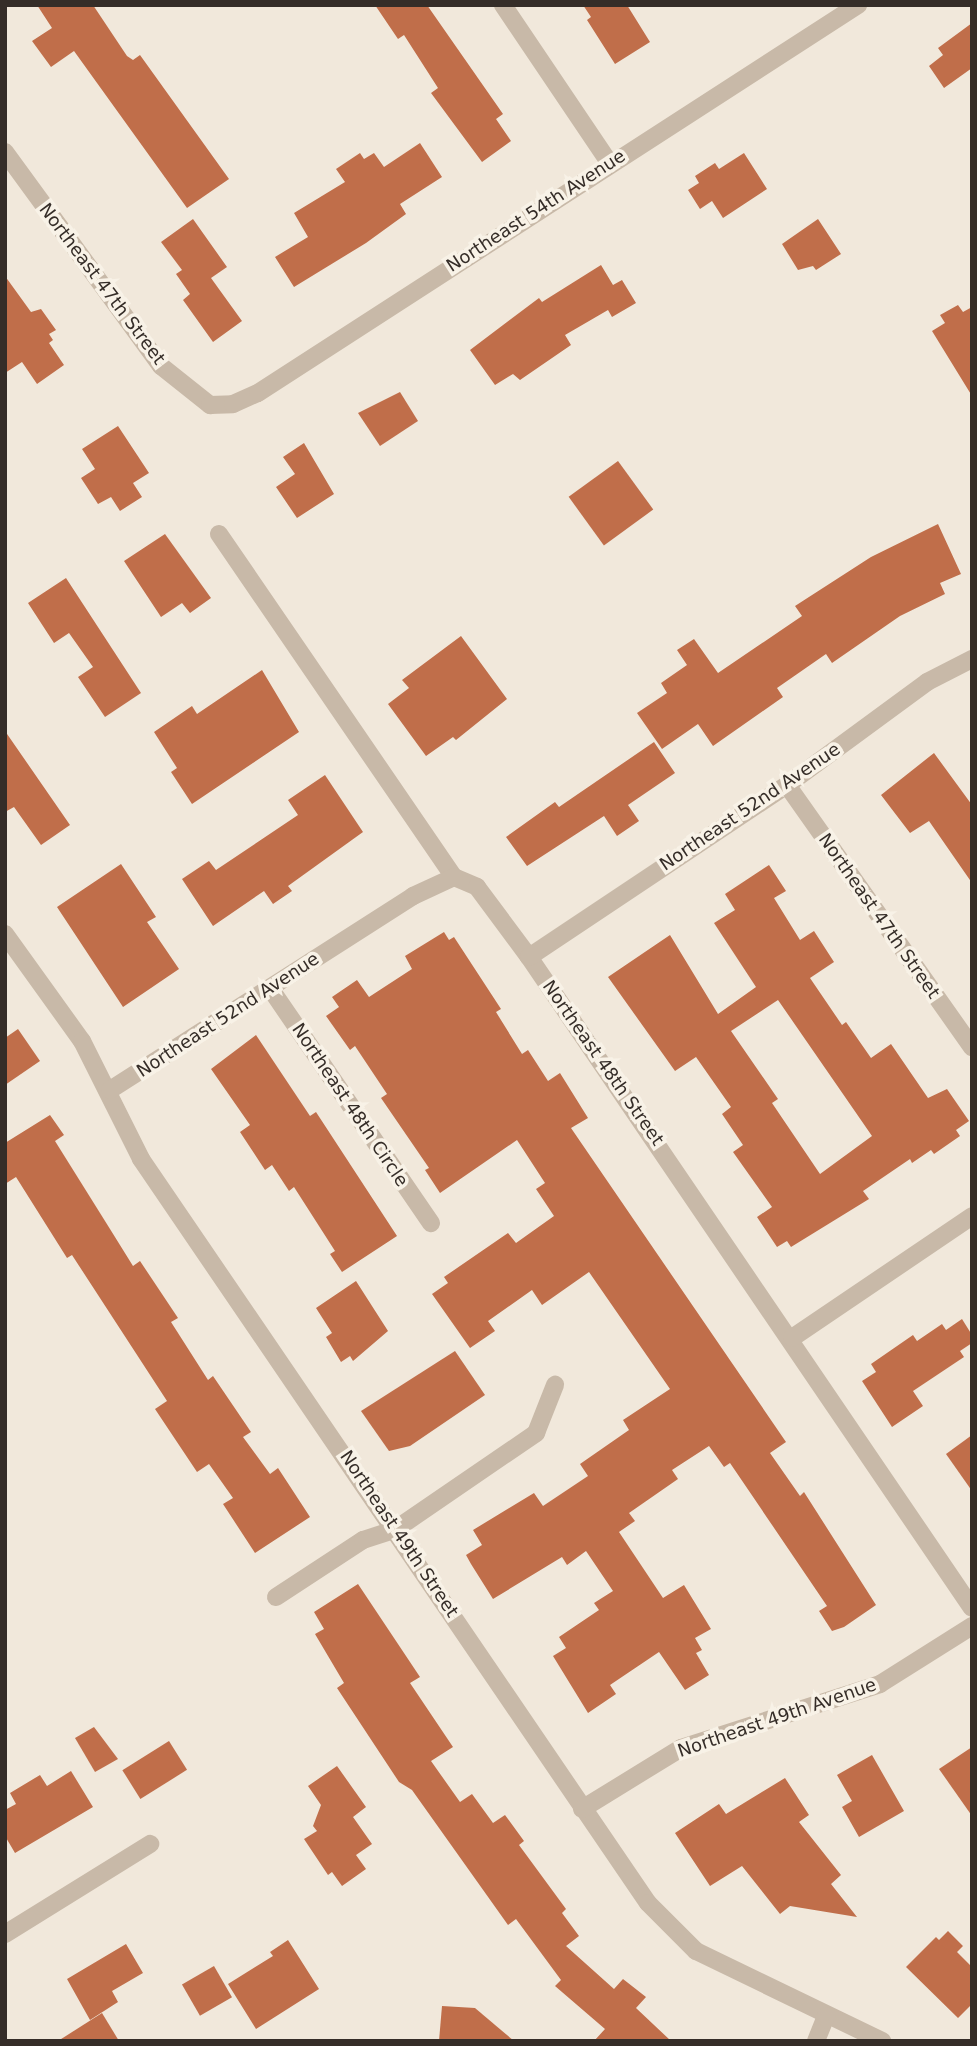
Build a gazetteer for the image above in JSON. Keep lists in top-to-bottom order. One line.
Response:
{"streets":{"street":["Northeast 54th Avenue","Northeast 47th Street","Northeast 52nd Avenue","Northeast 48th Street","Northeast 48th Circle","Northeast 49th Street","Northeast 49th Avenue"]},"crossings":[["Northeast 54th Avenue","Northeast 47th Street"],["Northeast 47th Street","Northeast 52nd Avenue"],["Northeast 52nd Avenue","Northeast 48th Street"],["Northeast 52nd Avenue","Northeast 48th Circle"],["Northeast 52nd Avenue","Northeast 49th Street"],["Northeast 49th Street","Northeast 49th Avenue"]]}
